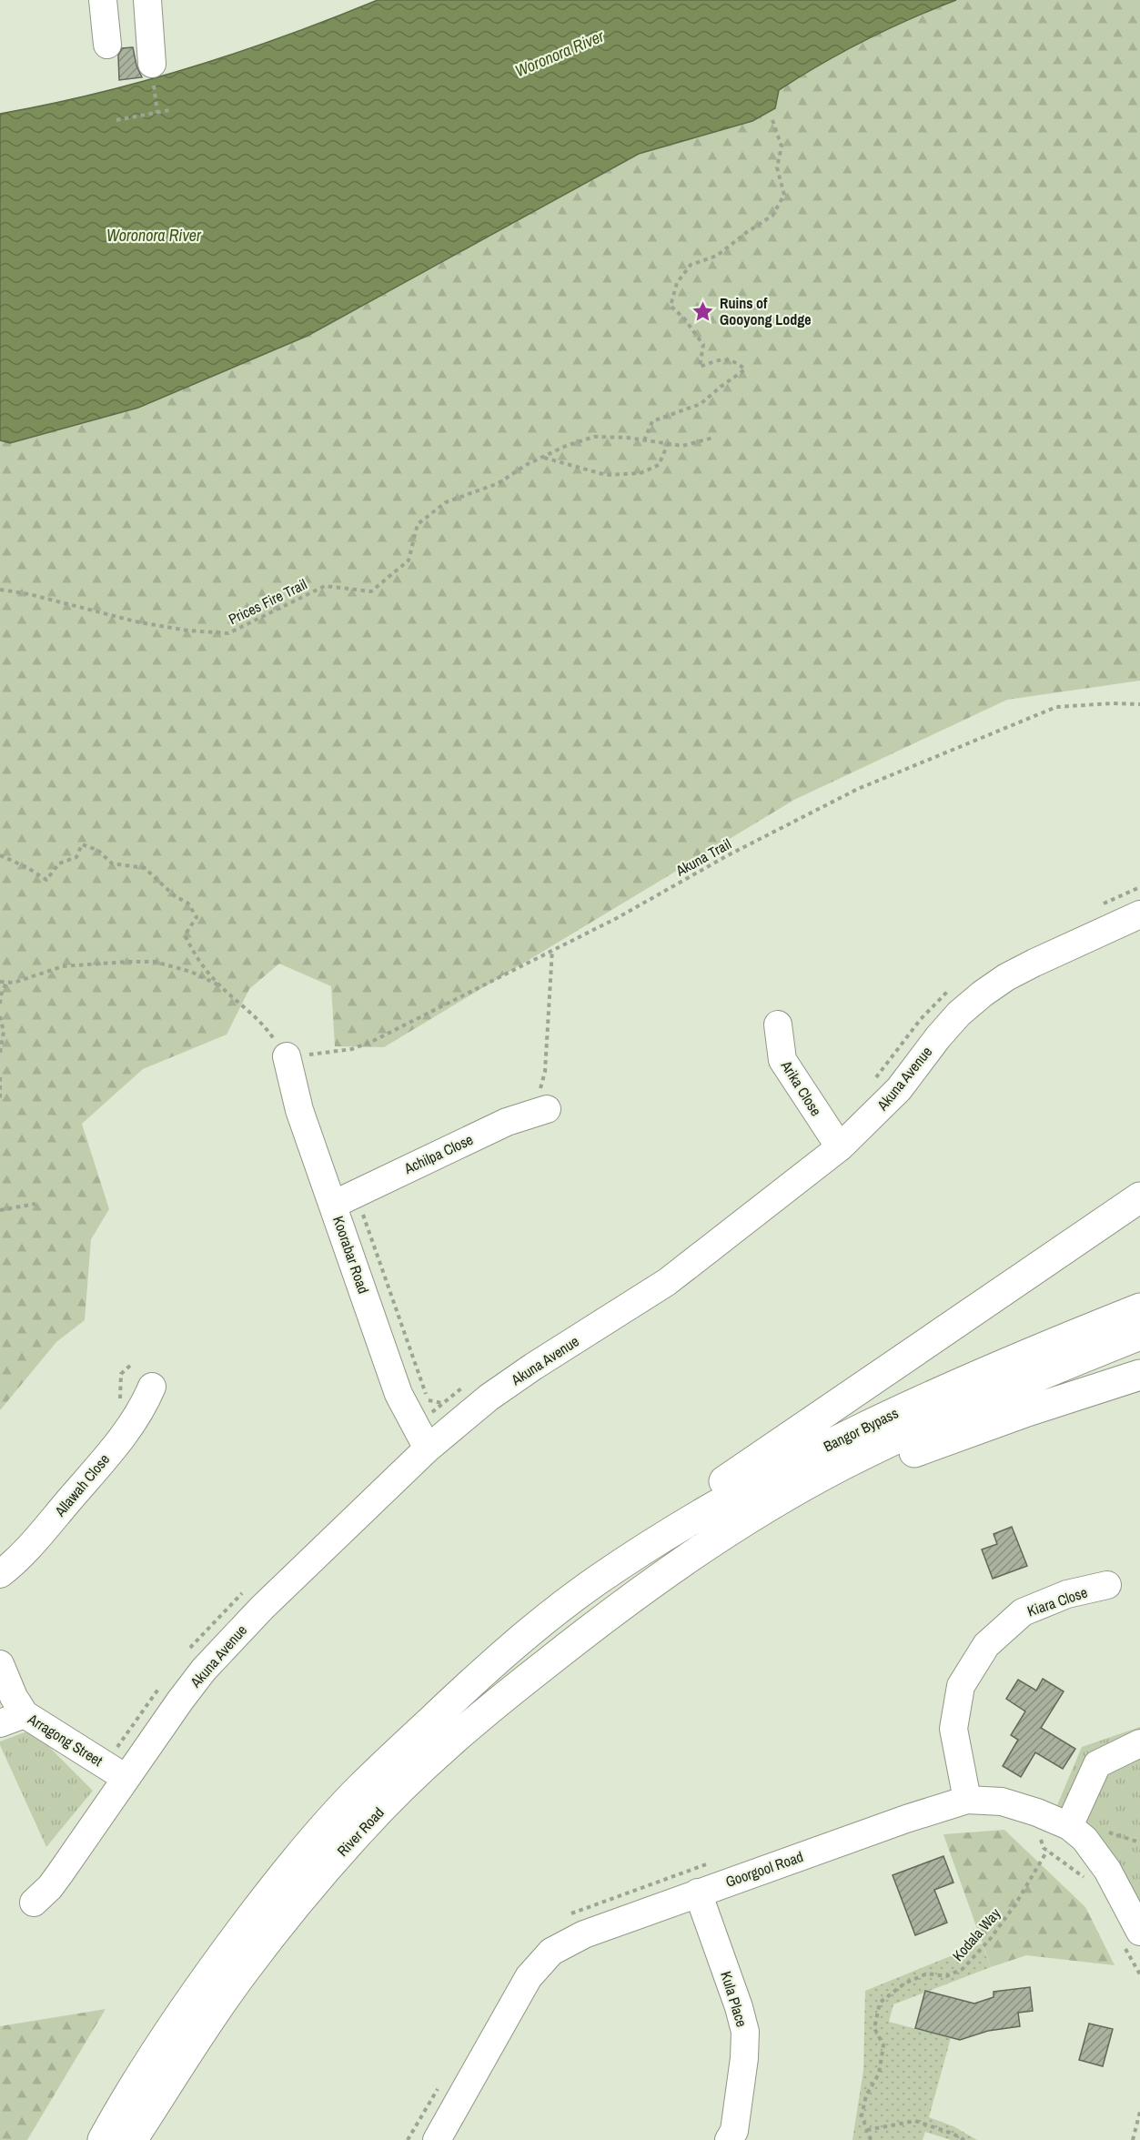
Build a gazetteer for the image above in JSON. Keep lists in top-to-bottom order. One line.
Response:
{"streets":{"main road":["Bangor Bypass","River Road"],"street":["Akuna Avenue","Arika Close","Achilpa Close","Koorabar Road","Allawah Close","Kiara Close","Arragong Street","Goorgool Road","Kula Place"],"path":["Prices Fire Trail","Akuna Trail","Kodala Way"]},"crossings":[["Akuna Trail","Koorabar Road"],["Akuna Avenue","Arika Close"],["Akuna Avenue","Koorabar Road"],["Akuna Avenue","Arragong Street"],["Achilpa Close","Koorabar Road"],["Bangor Bypass","River Road"],["Kiara Close","Goorgool Road"],["Goorgool Road","Kula Place"]],"water":["Woronora River"],"places":{"place":["Ruins of Gooyong Lodge"]}}
